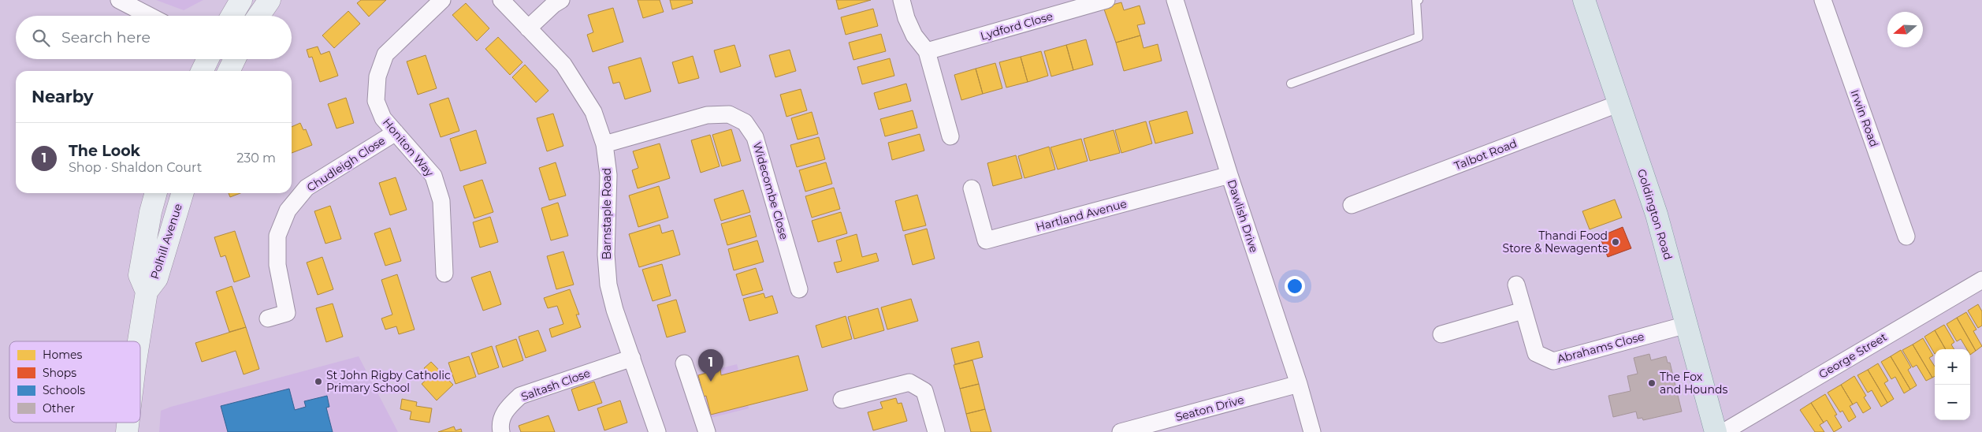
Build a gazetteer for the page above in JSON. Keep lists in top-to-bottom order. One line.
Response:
{"streets":{"main road":["Goldington Road"],"street":["Lydford Close","Irwin Road","Honiton Way","Talbot Road","Chudleigh Close","Widecombe Close","Barnstaple Road","Hartland Avenue","Dawlish Drive","Polhill Avenue","Abrahams Close","George Street","Saltash Close","Seaton Drive"]},"crossings":[["Honiton Way","Chudleigh Close"],["Talbot Road","Goldington Road"],["Widecombe Close","Barnstaple Road"],["Barnstaple Road","Saltash Close"],["Goldington Road","Abrahams Close"],["Hartland Avenue","Dawlish Drive"],["Dawlish Drive","Seaton Drive"]],"places":["Thandi Food Store & Newagents","St John Rigby Catholic Primary School","The Fox and Hounds"],"legend":["Homes","Shops","Schools","Other"],"north":"left","page":{"search":"Search here","heading":"Nearby","list":[{"mark":"1","name":"The Look","note":"Shop · Shaldon Court","value":"230 m"}],"map_buttons":["+","−"],"pins":"1"}}
